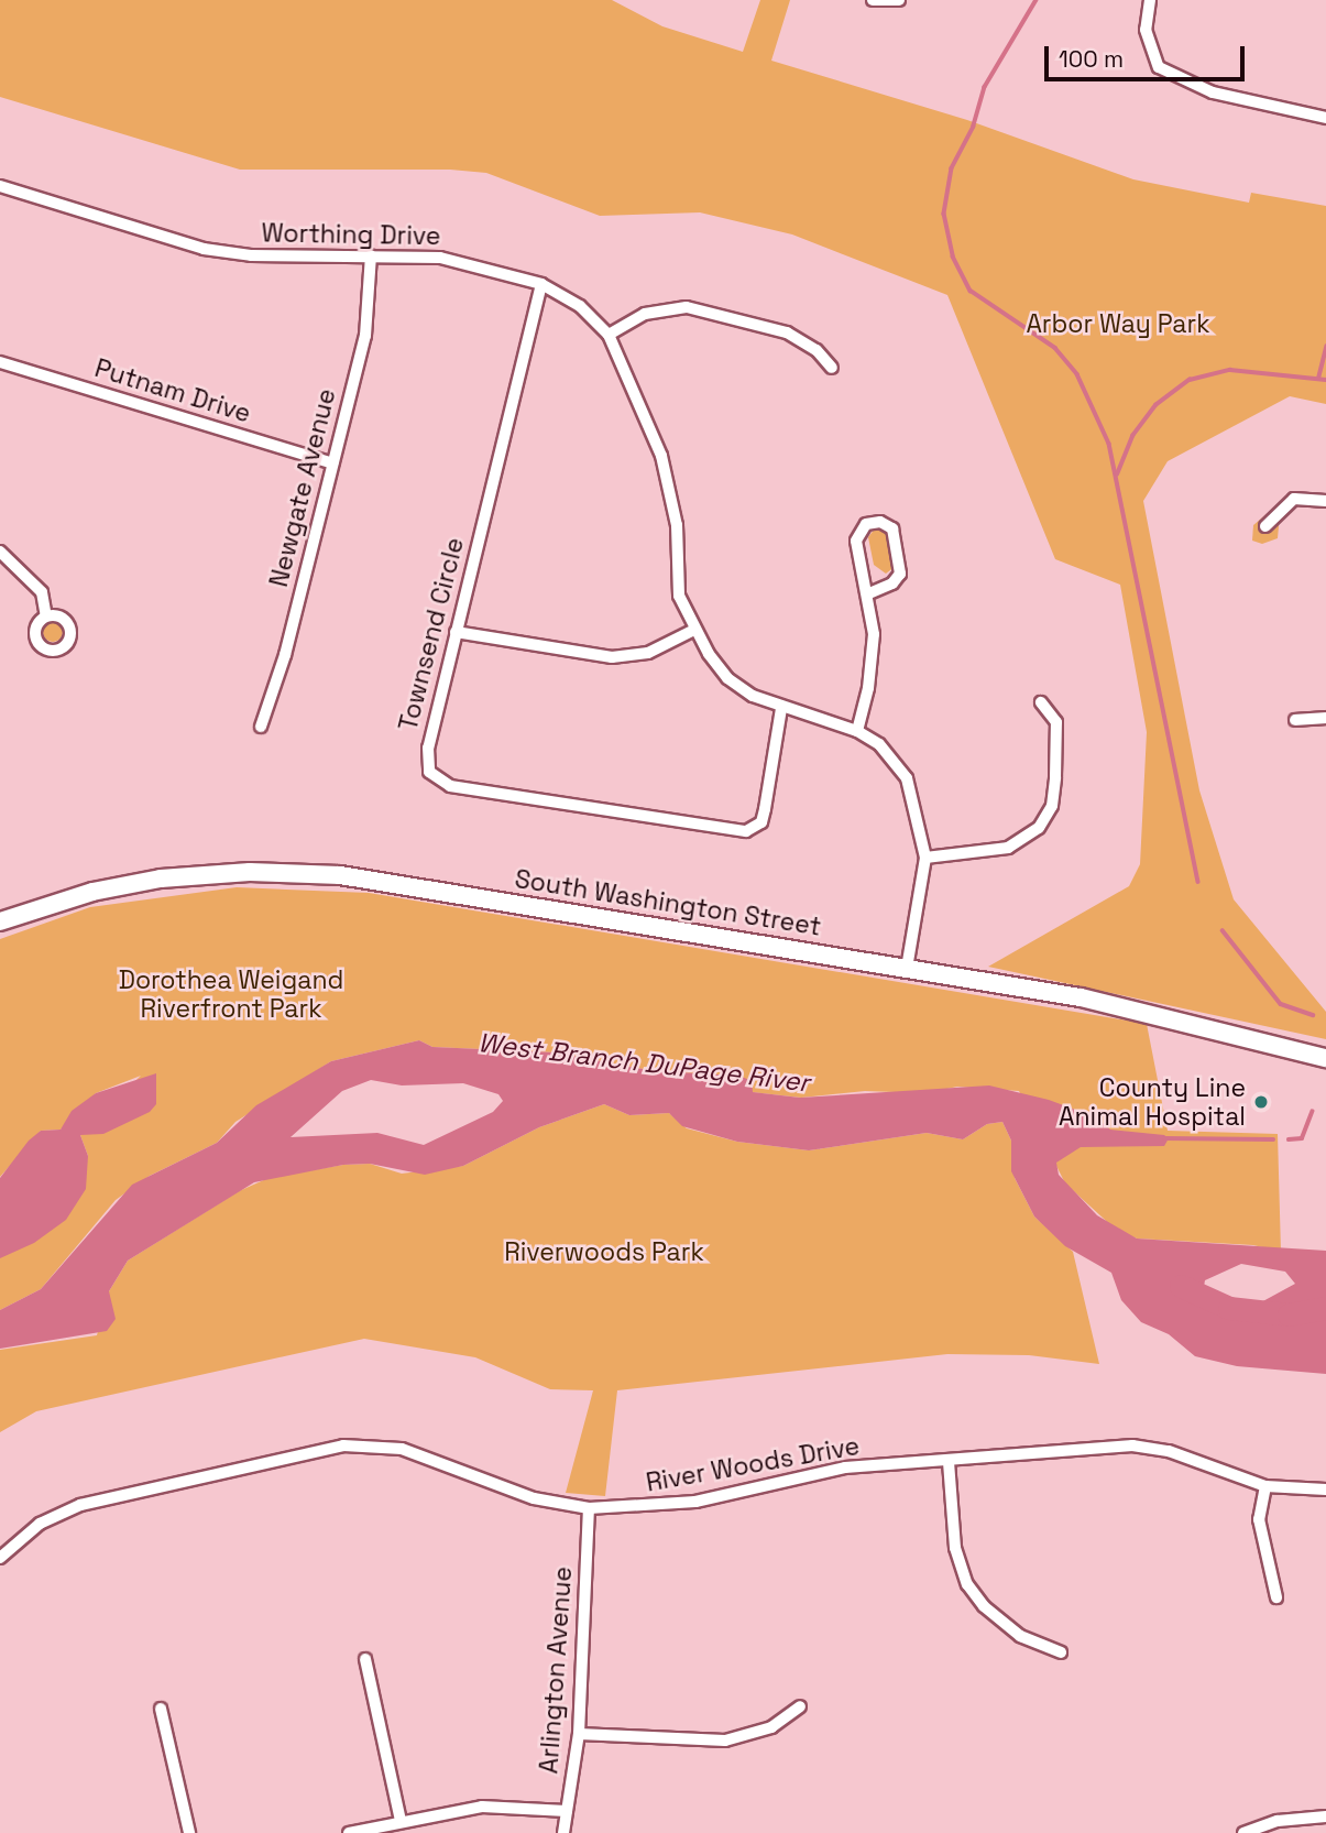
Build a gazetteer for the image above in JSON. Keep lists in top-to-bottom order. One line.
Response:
{"streets":{"main road":["South Washington Street"],"street":["Worthing Drive","Putnam Drive","Newgate Avenue","Townsend Circle","River Woods Drive","Arlington Avenue"]},"crossings":[["Worthing Drive","Newgate Avenue"],["Worthing Drive","Townsend Circle"],["Worthing Drive","South Washington Street"],["Putnam Drive","Newgate Avenue"],["River Woods Drive","Arlington Avenue"]],"water":["West Branch DuPage River"],"parks":["Arbor Way Park","Dorothea Weigand Riverfront Park","Riverwoods Park"],"places":["County Line Animal Hospital"],"scale_bar":"100 m"}
